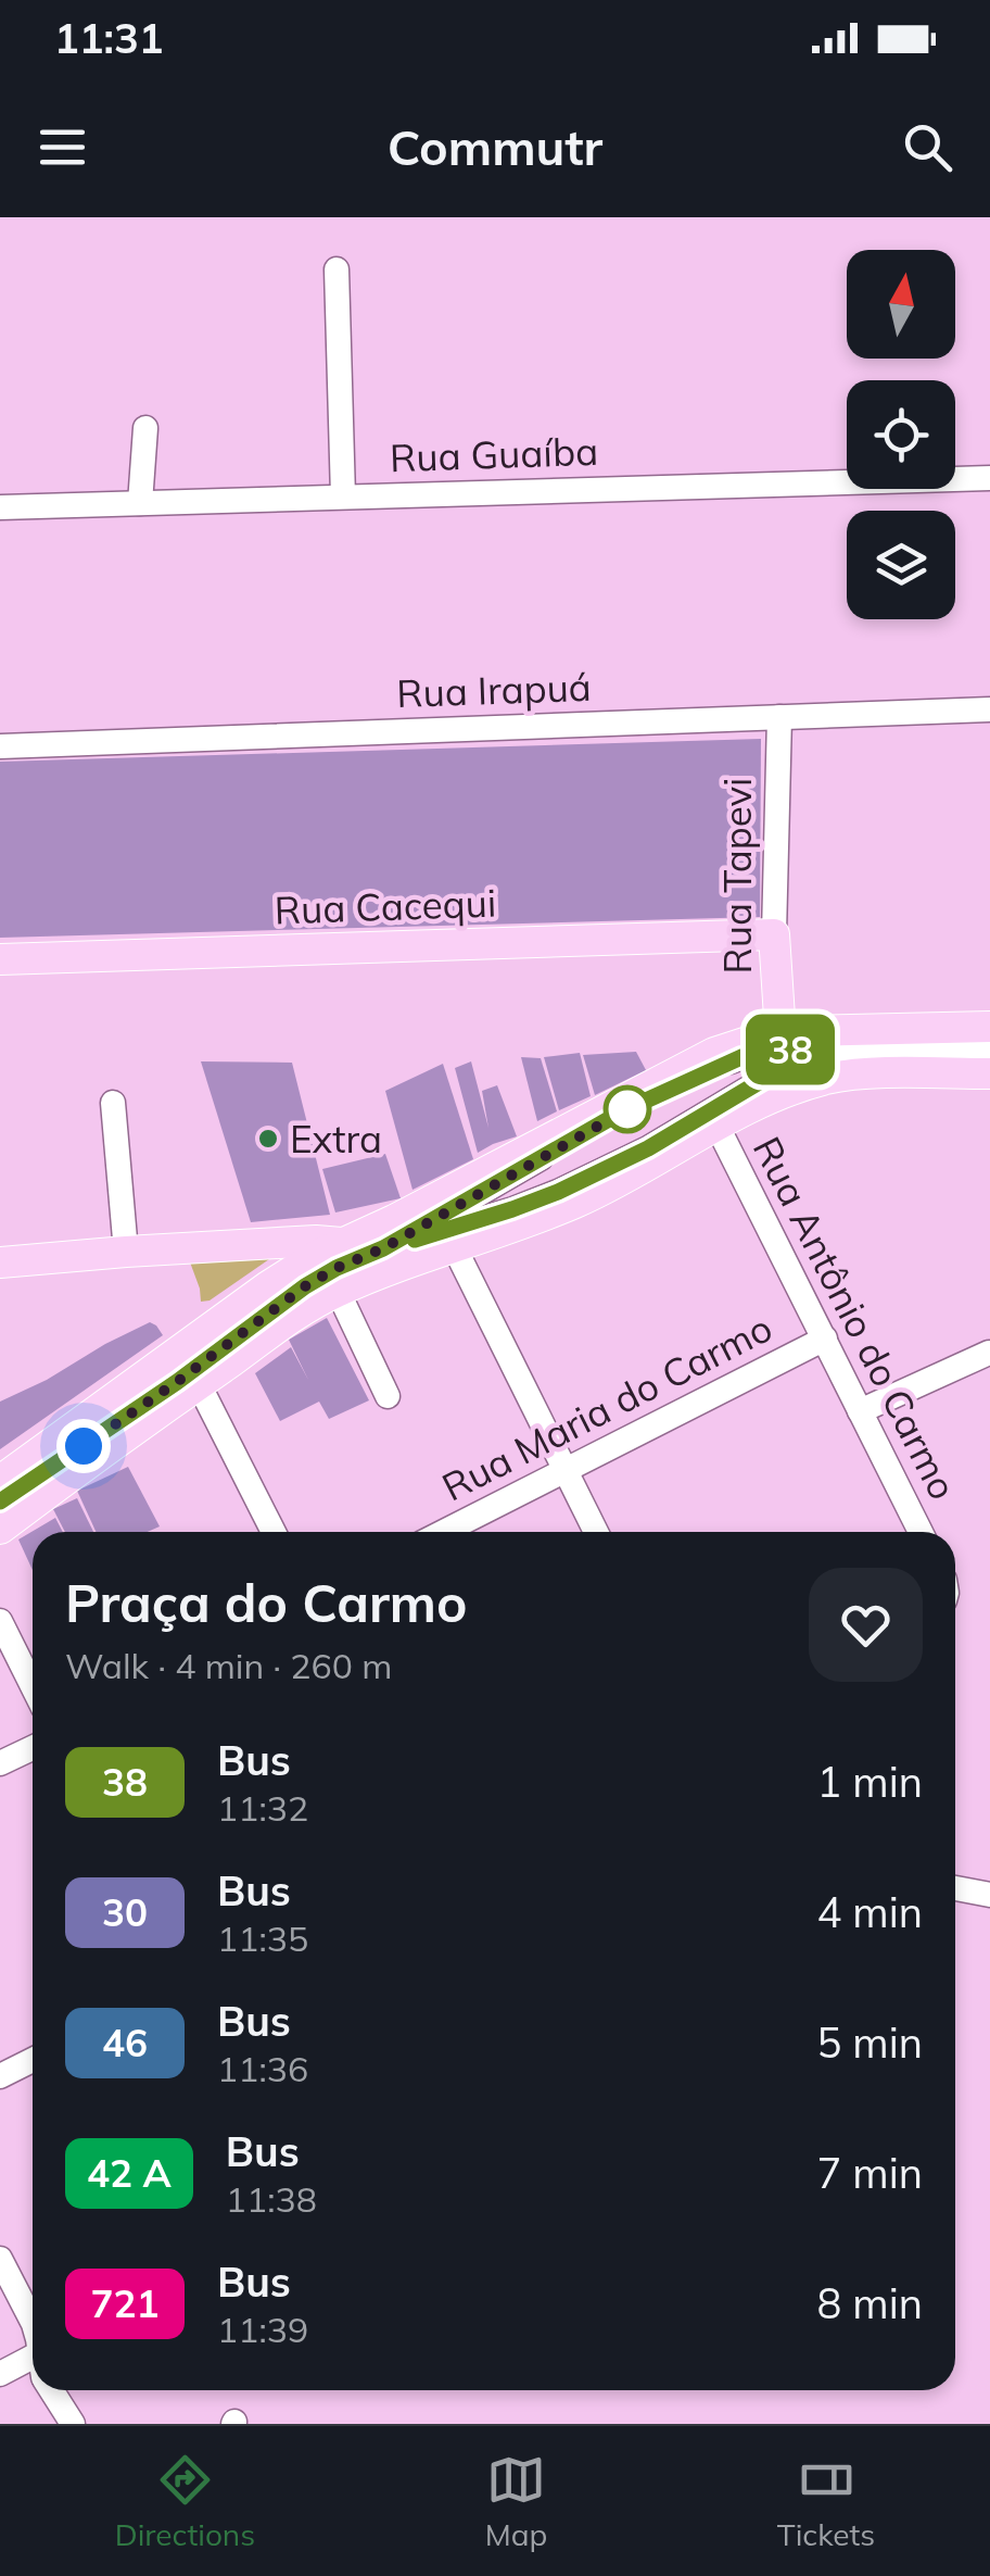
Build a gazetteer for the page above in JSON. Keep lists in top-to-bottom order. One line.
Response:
{"streets":{"main road":["Rua Tapevi","Rua Cacequi"],"street":["Rua Guaíba","Rua Irapuá","Rua Antônio do Carmo","Rua Maria do Carmo"]},"crossings":[["Rua Irapuá","Rua Tapevi"],["Rua Tapevi","Rua Cacequi"],["Rua Antônio do Carmo","Rua Maria do Carmo"]],"places":["Extra"],"lines":["bus line 38"],"north":"top","page":{"status":"11:31","header":"Commutr","on_map":"38","heading":["Praça do Carmo","Walk · 4 min · 260 m"],"list":[{"mark":"38","name":"Bus","note":"11:32","value":"1 min"},{"mark":"30","name":"Bus","note":"11:35","value":"4 min"},{"mark":"46","name":"Bus","note":"11:36","value":"5 min"},{"mark":"42 A","name":"Bus","note":"11:38","value":"7 min"},{"mark":"721","name":"Bus","note":"11:39","value":"8 min"}],"tabs":["Directions","Map","Tickets"]}}
